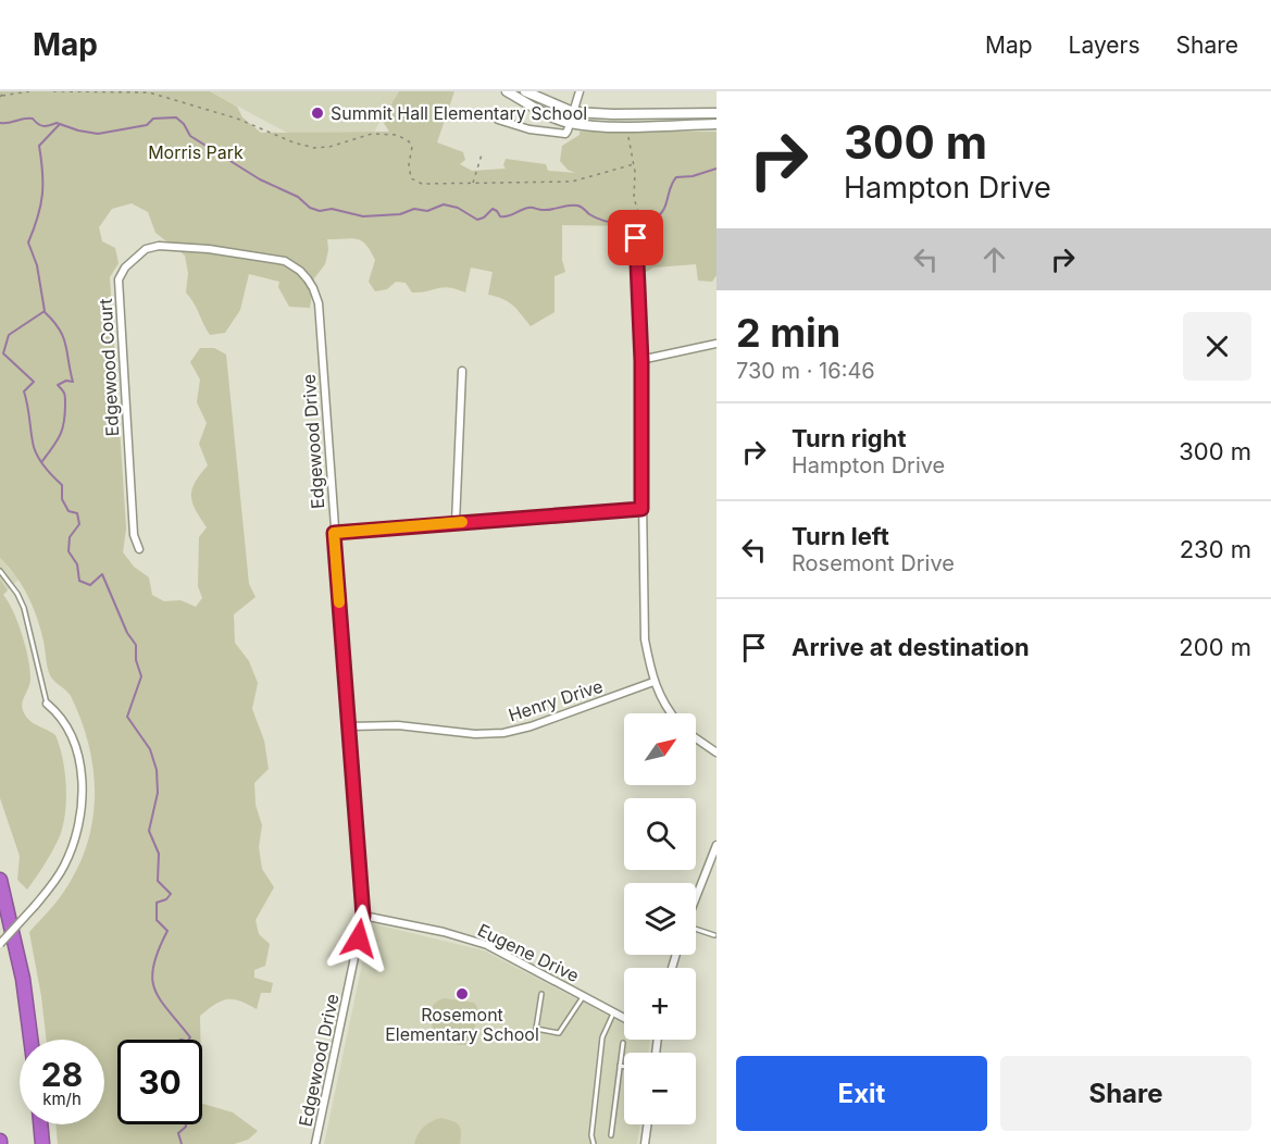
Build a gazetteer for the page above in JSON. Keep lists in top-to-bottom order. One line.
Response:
{"streets":{"street":["Edgewood Court","Edgewood Drive","Henry Drive","Eugene Drive"]},"crossings":[["Edgewood Court","Edgewood Drive"],["Edgewood Drive","Henry Drive"],["Edgewood Drive","Eugene Drive"]],"parks":["Morris Park"],"places":["Summit Hall Elementary School","Rosemont Elementary School"],"north":"top right","page":{"header":"Map","nav":["Map","Layers","Share"],"turn":["300 m","Hampton Drive"],"heading":["2 min","730 m · 16:46"],"list":[{"name":"Turn right","note":"Hampton Drive","value":"300 m"},{"name":"Turn left","note":"Rosemont Drive","value":"230 m"},{"name":"Arrive at destination","value":"200 m"}],"map_buttons":["+","−"],"speed":"28 km/h","limit":"30","buttons":["Exit","Share"]}}
